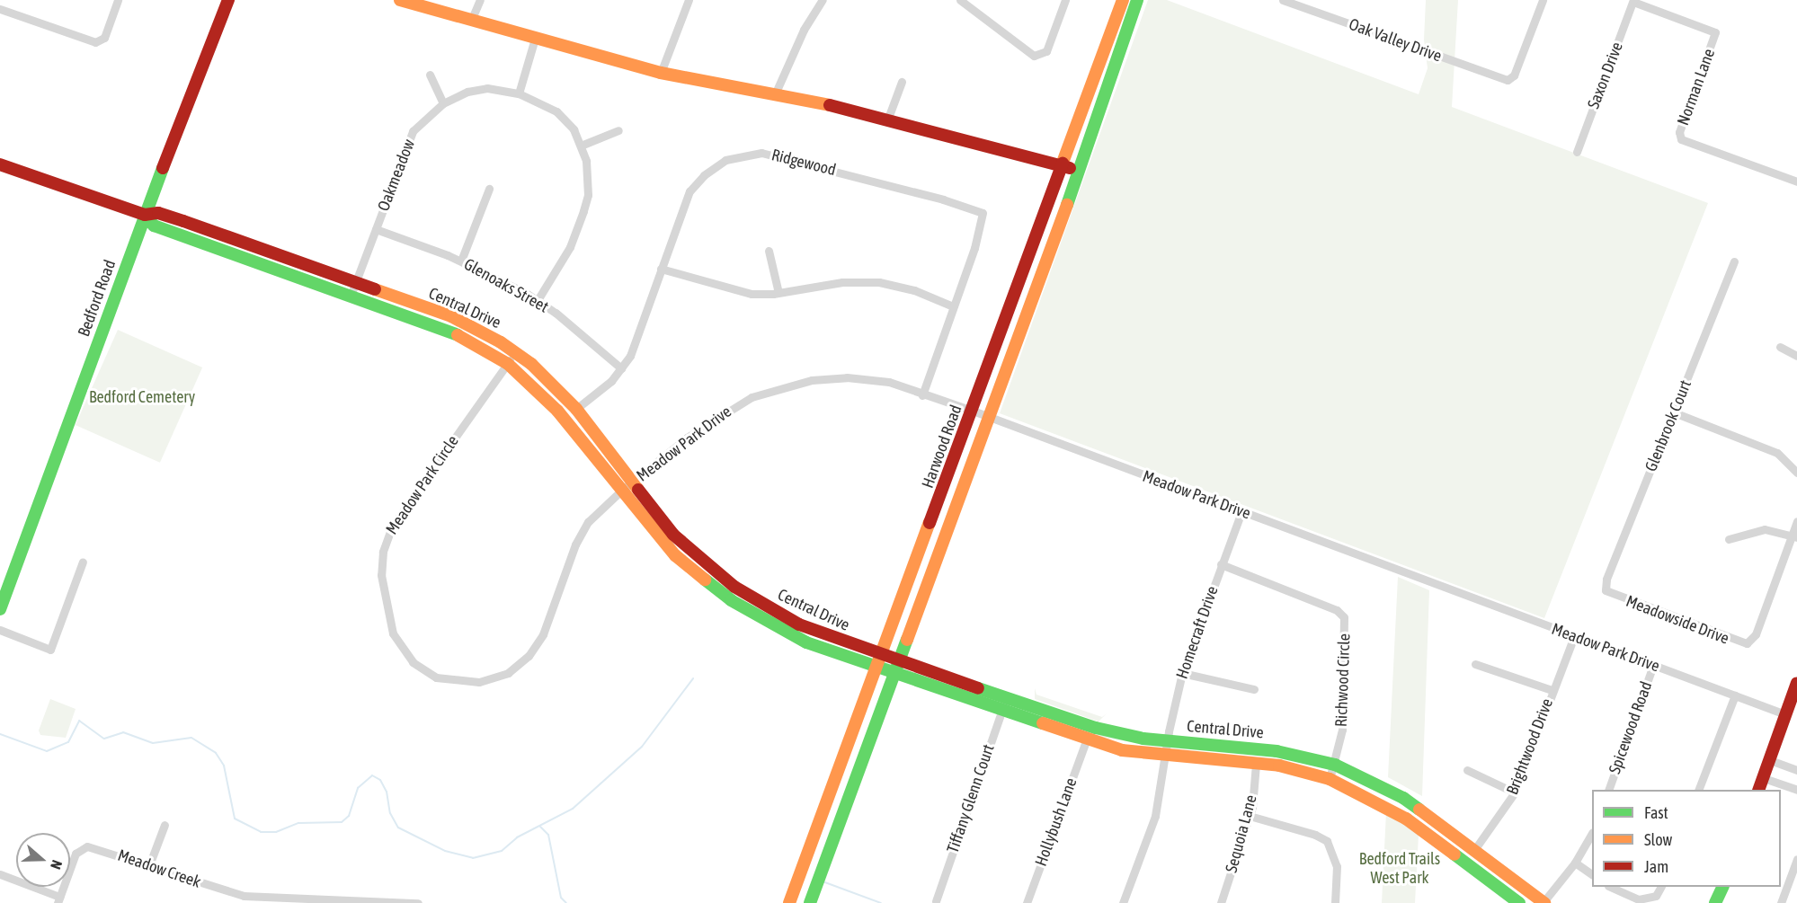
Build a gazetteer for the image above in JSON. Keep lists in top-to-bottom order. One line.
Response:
{"streets":{"main road":["Bedford Road","Central Drive","Harwood Road"],"street":["Oak Valley Drive","Saxon Drive","Norman Lane","Ridgewood","Oakmeadow","Glenoaks Street","Glenbrook Court","Meadow Park Drive","Meadow Park Circle","Meadowside Drive","Homecraft Drive","Richwood Circle","Spicewood Road","Brightwood Drive","Tiffany Glenn Court","Hollybush Lane","Sequoia Lane","Meadow Creek"]},"crossings":[["Saxon Drive","Norman Lane"],["Ridgewood","Glenoaks Street"],["Ridgewood","Central Drive"],["Ridgewood","Meadow Park Drive"],["Oakmeadow","Glenoaks Street"],["Oakmeadow","Central Drive"],["Bedford Road","Central Drive"],["Central Drive","Meadow Park Drive"],["Central Drive","Harwood Road"],["Central Drive","Meadow Park Circle"],["Central Drive","Homecraft Drive"],["Central Drive","Richwood Circle"],["Central Drive","Brightwood Drive"],["Central Drive","Tiffany Glenn Court"],["Central Drive","Hollybush Lane"],["Central Drive","Sequoia Lane"],["Glenbrook Court","Meadowside Drive"],["Meadow Park Drive","Harwood Road"],["Meadow Park Drive","Meadow Park Circle"],["Meadow Park Drive","Homecraft Drive"],["Meadow Park Drive","Spicewood Road"],["Meadow Park Drive","Brightwood Drive"],["Homecraft Drive","Richwood Circle"]],"parks":["Bedford Cemetery","Bedford Trails West Park"],"legend":["Fast","Slow","Jam"],"north":"right"}
